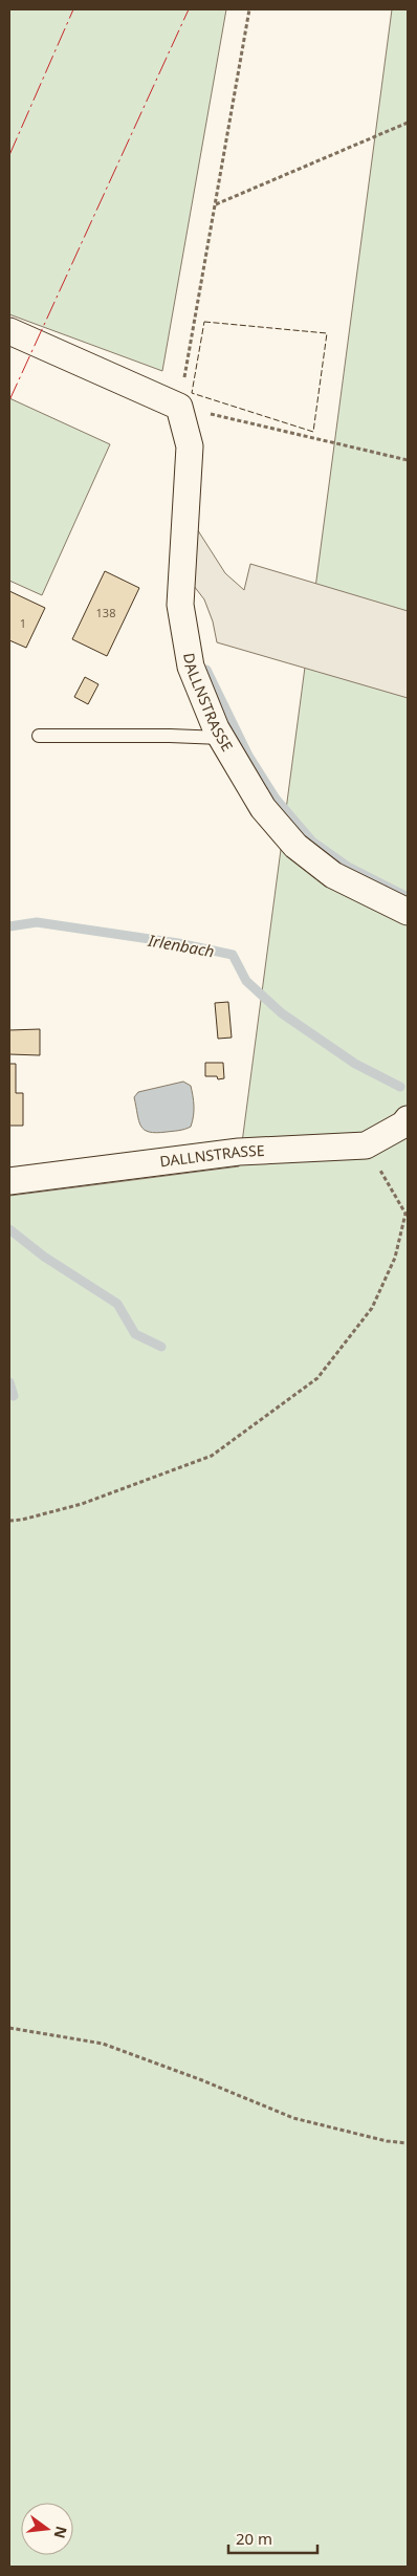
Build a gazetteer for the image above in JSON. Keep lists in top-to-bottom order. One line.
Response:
{"streets":{"street":["DALLNSTRASSE"]},"water":["Irlenbach"],"house_numbers":["138","1"],"scale_bar":"20 m","north":"right"}
